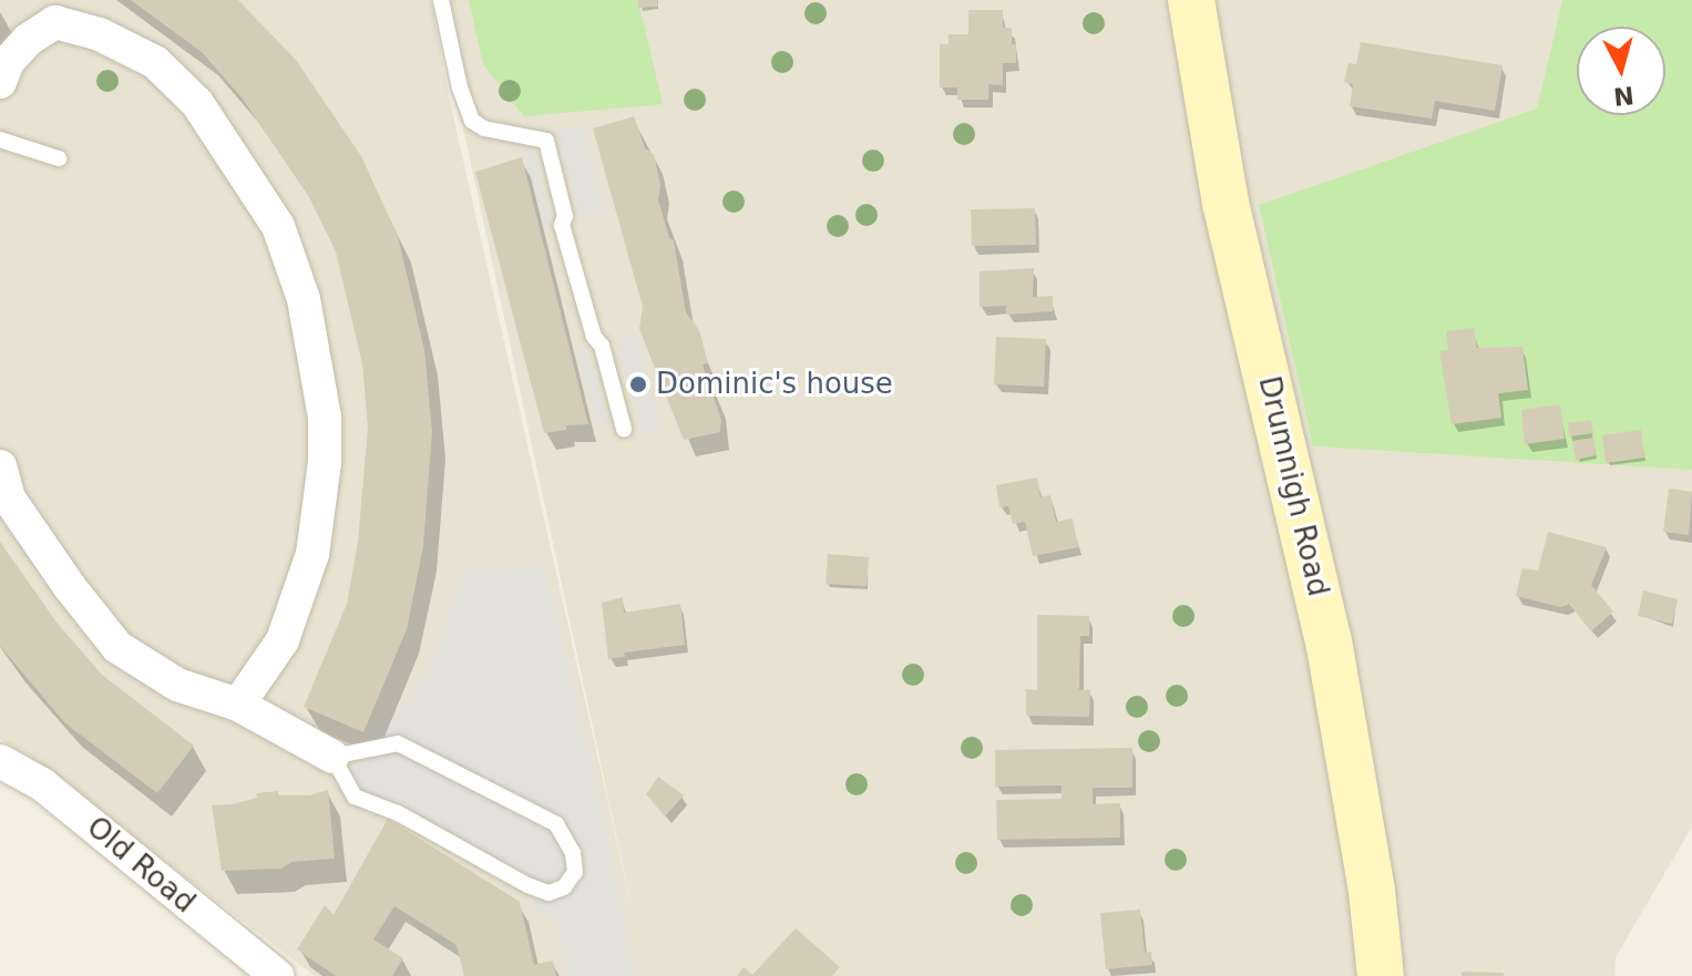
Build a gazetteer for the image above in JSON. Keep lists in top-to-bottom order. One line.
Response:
{"streets":{"main road":["Drumnigh Road"],"street":["Old Road"]},"places":["Dominic's house"],"north":"bottom"}
